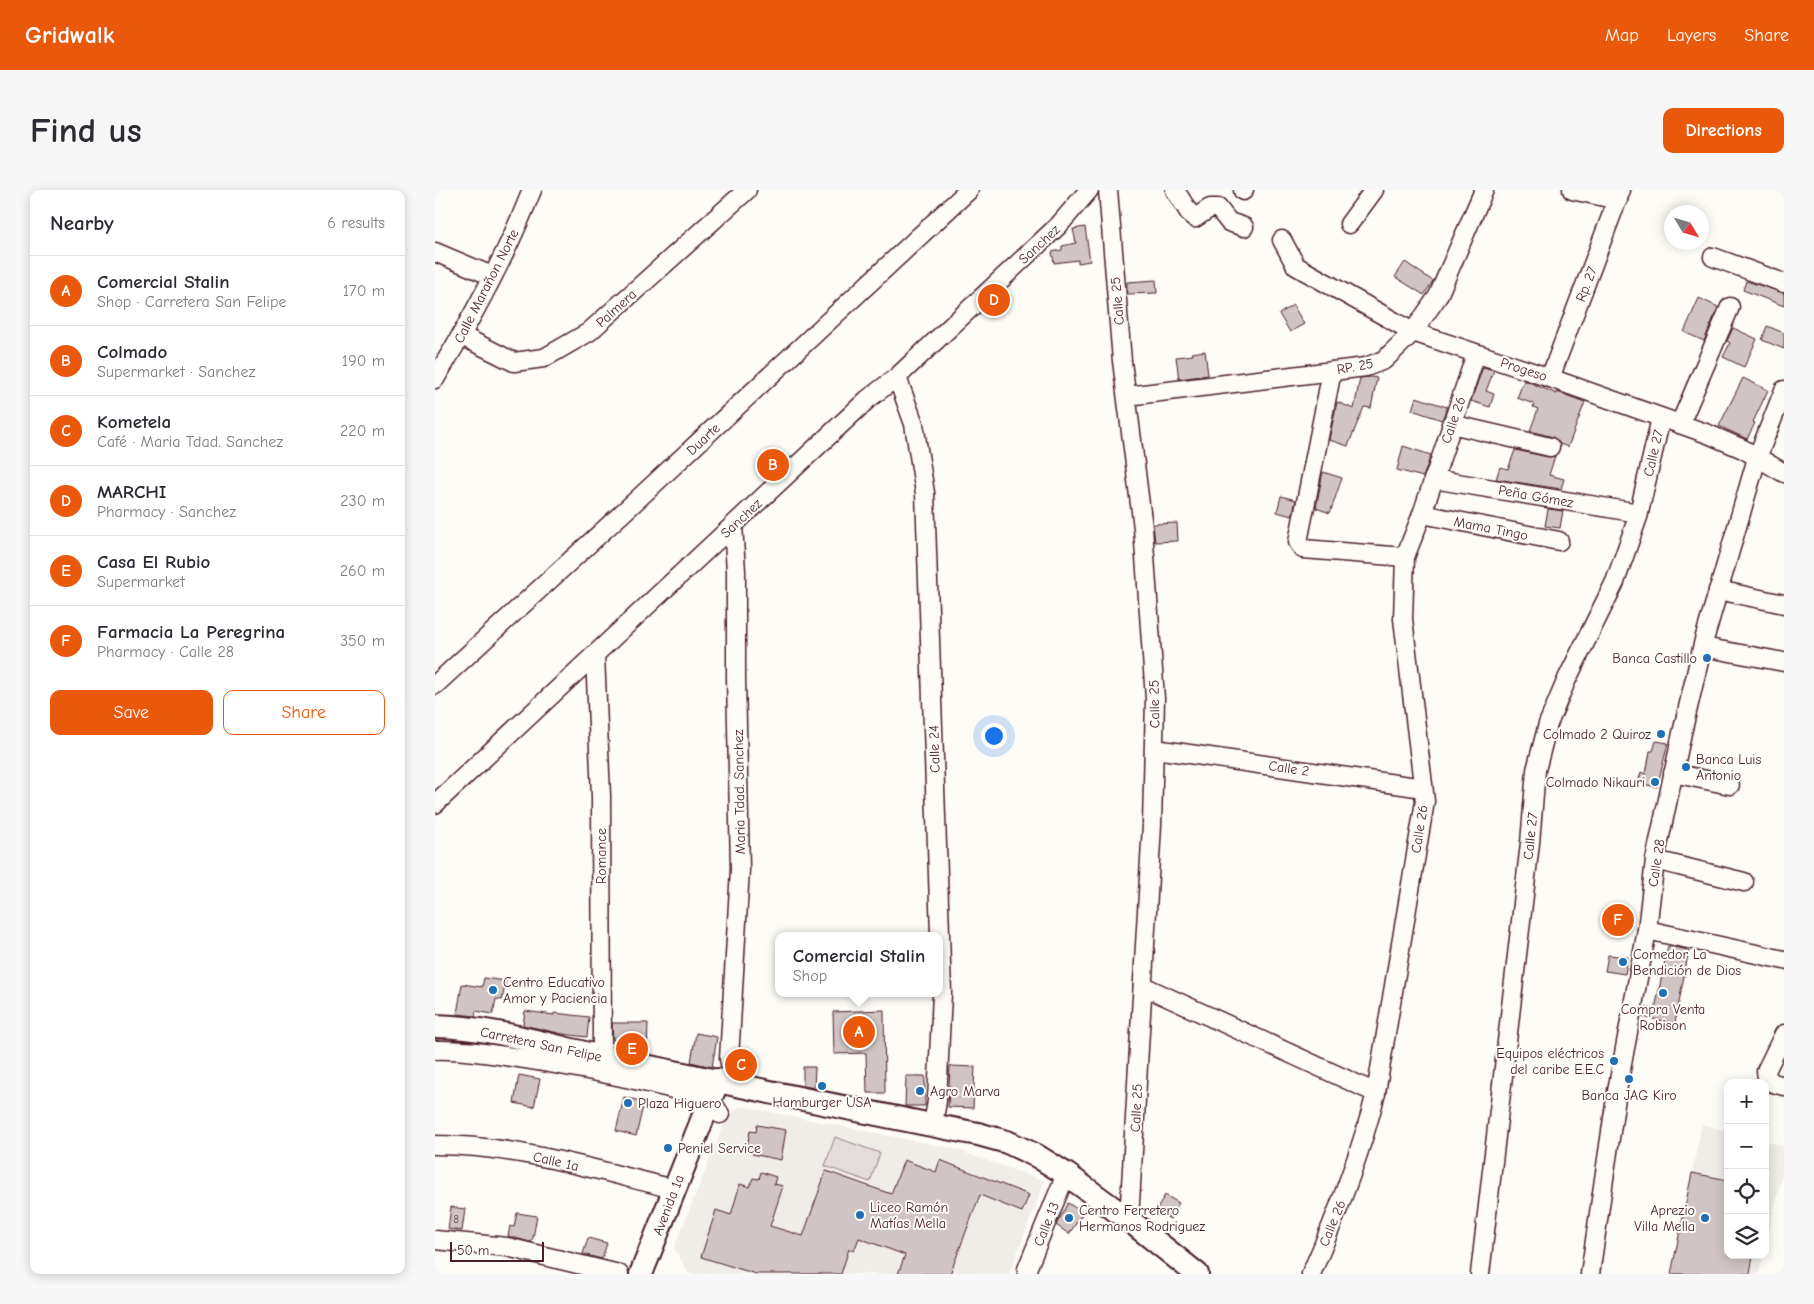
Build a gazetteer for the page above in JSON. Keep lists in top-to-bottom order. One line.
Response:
{"streets":{"main road":["Carretera San Felipe","Avenida 1a"],"street":["Sanchez","Rp. 27","Calle Marañon Norte","Calle 25","Palmera","RP. 25","Progeso","Calle 26","Duarte","Calle 27","Peña Gómez","Mama Tingo","Calle 24","Calle 2","Maria Tdad. Sanchez","Romance","Calle 28","Calle 1a","Calle 13"]},"crossings":[["Sanchez","Calle 24"],["Sanchez","Maria Tdad. Sanchez"],["Sanchez","Romance"],["Rp. 27","Progeso"],["Calle Marañon Norte","Palmera"],["Calle 25","RP. 25"],["Calle 25","Calle 2"],["Calle 25","Carretera San Felipe"],["RP. 25","Progeso"],["Progeso","Calle 26"],["Progeso","Calle 27"],["Progeso","Calle 28"],["Calle 26","Peña Gómez"],["Calle 26","Mama Tingo"],["Calle 26","Calle 2"],["Calle 27","Peña Gómez"],["Calle 24","Carretera San Felipe"],["Maria Tdad. Sanchez","Carretera San Felipe"],["Maria Tdad. Sanchez","Avenida 1a"],["Romance","Carretera San Felipe"],["Carretera San Felipe","Avenida 1a"],["Carretera San Felipe","Calle 13"],["Calle 1a","Avenida 1a"]],"places":["Banca Castillo","Colmado 2 Quiroz","Banca Luis Antonio","Colmado Nikauri","Comedor La Bendición de Dios","Centro Educativo Amor y Paciencia","Compra Venta Robison","Equipos eléctricos del caribe E.E.C","Banca JAG Kiro","Hamburger USA","Agro Marva","Plaza Higuero","Peniel Service","Liceo Ramón Matías Mella","Centro Ferretero Hermanos Rodriguez","Aprezio Villa Mella"],"house_numbers":["8"],"scale_bar":"50 m","north":"bottom right","page":{"header":"Gridwalk","nav":["Map","Layers","Share"],"buttons":["Directions",["Save","Share"]],"title":"Find us","heading":["Nearby","6 results"],"list":[{"mark":"A","name":"Comercial Stalin","note":"Shop · Carretera San Felipe","value":"170 m"},{"mark":"B","name":"Colmado","note":"Supermarket · Sanchez","value":"190 m"},{"mark":"C","name":"Kometela","note":"Café · Maria Tdad. Sanchez","value":"220 m"},{"mark":"D","name":"MARCHI","note":"Pharmacy · Sanchez","value":"230 m"},{"mark":"E","name":"Casa El Rubio","note":"Supermarket","value":"260 m"},{"mark":"F","name":"Farmacia La Peregrina","note":"Pharmacy · Calle 28","value":"350 m"}],"pins":["D","B","F","A","E","C"],"popup":["Comercial Stalin","Shop"],"map_buttons":["+","−"],"scale":"50 m"}}
